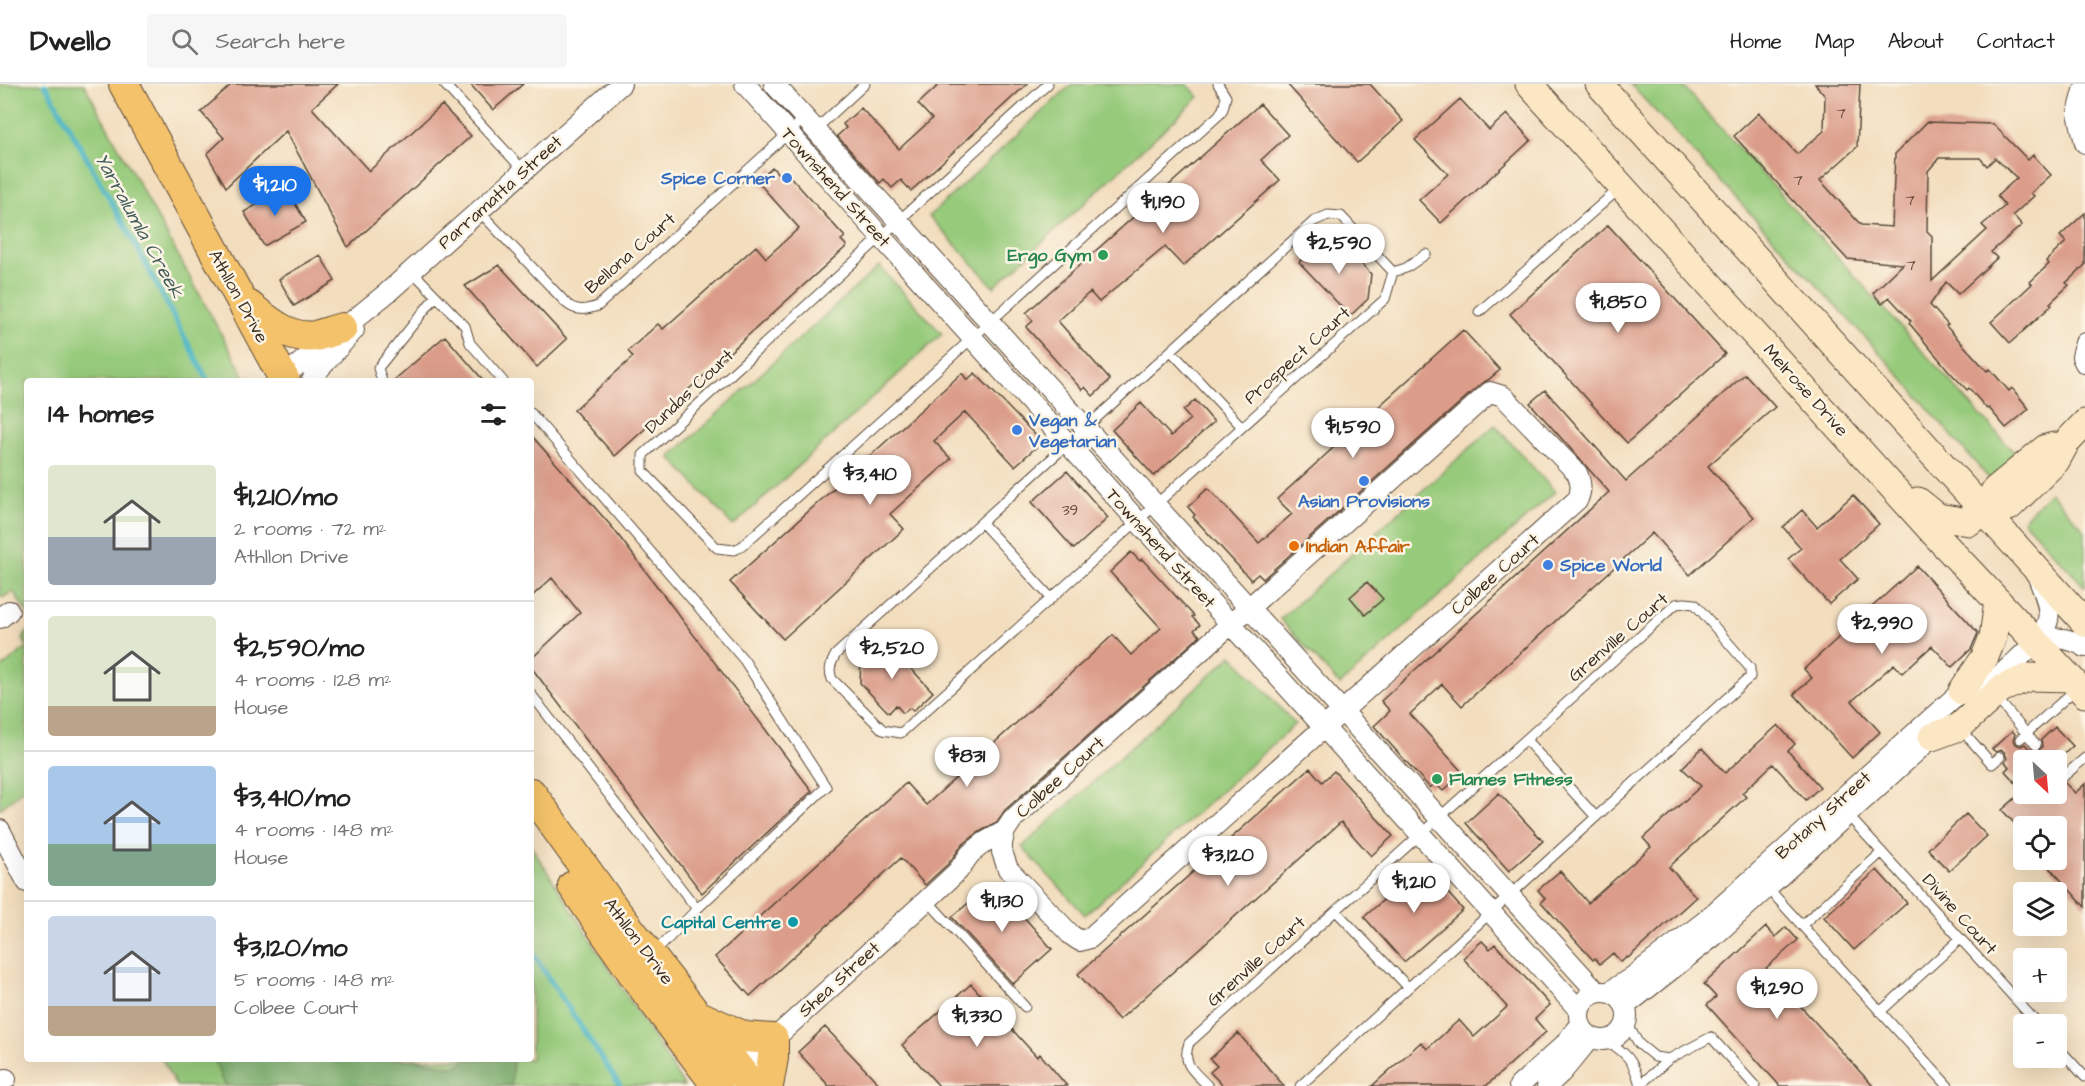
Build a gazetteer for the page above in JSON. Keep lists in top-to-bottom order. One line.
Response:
{"streets":{"main road":["Athllon Drive","Melrose Drive"],"street":["Townshend Street","Parramatta Street","Colbee Court","Botany Street","Shea Street"],"lane":["Bellona Court","Prospect Court","Dundas Court","Grenville Court","Divine Court"]},"crossings":[["Townshend Street","Bellona Court"],["Townshend Street","Prospect Court"],["Townshend Street","Dundas Court"],["Townshend Street","Colbee Court"],["Townshend Street","Grenville Court"],["Townshend Street","Botany Street"],["Parramatta Street","Bellona Court"],["Athllon Drive","Shea Street"],["Melrose Drive","Botany Street"],["Colbee Court","Shea Street"],["Botany Street","Divine Court"]],"water":["Yarralumla Creek"],"places":["Spice Corner","Ergo Gym","Vegan & Vegetarian","Asian Provisions","Indian Affair","Spice World","Flames Fitness","Capital Centre"],"house_numbers":["7","7","7","7","39"],"north":"bottom right","page":{"header":"Dwello","search":"Search here","nav":["Home","Map","About","Contact"],"price":["$1,210","$1,190","$2,590","$1,850","$1,590","$3,410","$2,990","$2,520","$831","$3,120","$1,210","$1,130","$1,290","$1,330"],"heading":"14 homes","list":[{"name":"$1,210/mo","note":"2 rooms · 72 m² · Athllon Drive"},{"name":"$2,590/mo","note":"4 rooms · 128 m² · House"},{"name":"$3,410/mo","note":"4 rooms · 148 m² · House"},{"name":"$3,120/mo","note":"5 rooms · 148 m² · Colbee Court"}],"map_buttons":["+","−"]}}
